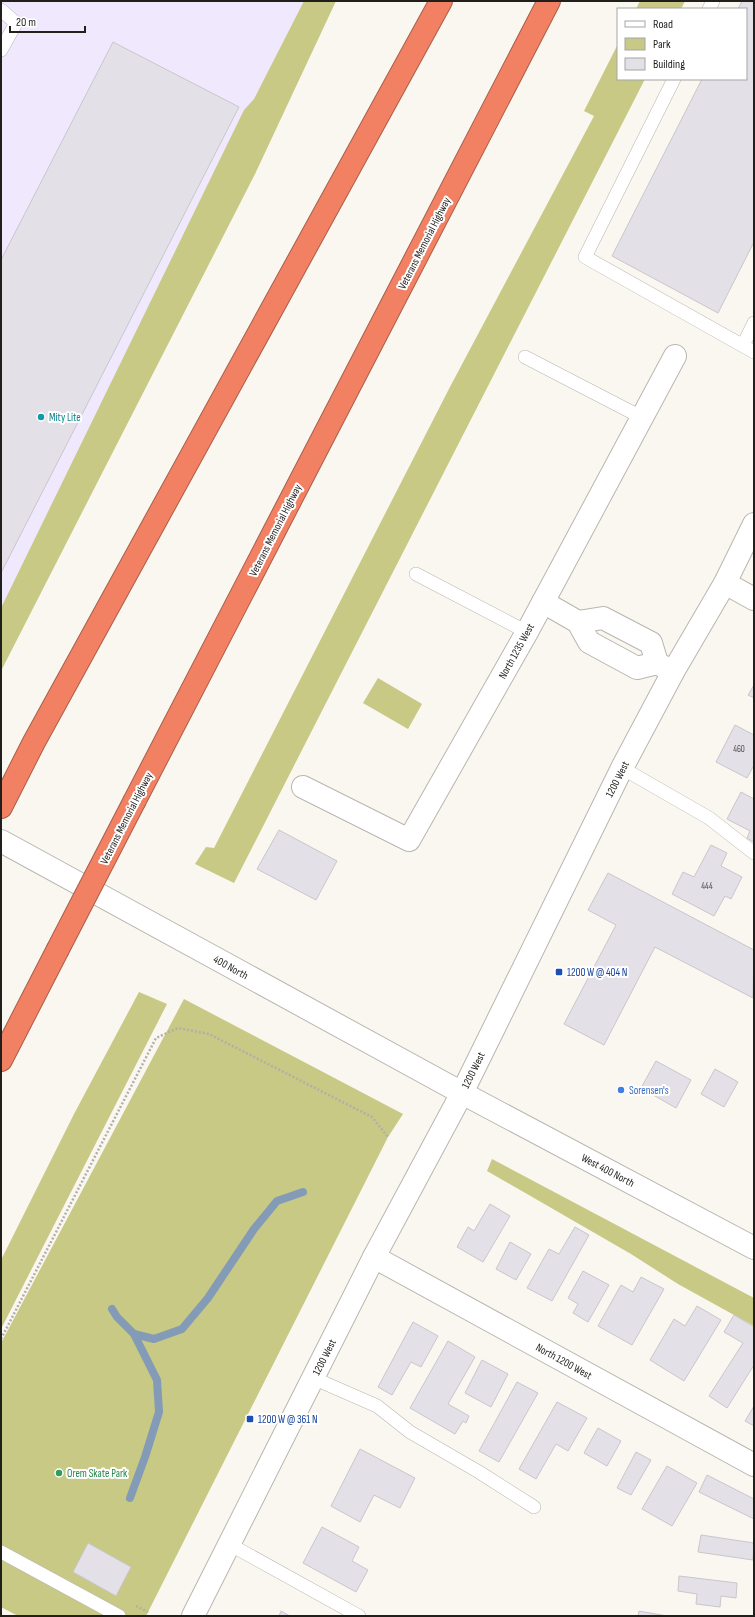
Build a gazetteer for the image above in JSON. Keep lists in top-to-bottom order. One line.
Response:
{"streets":{"highway":["Veterans Memorial Highway"],"street":["North 1235 West","1200 West","400 North","West 400 North","North 1200 West"]},"crossings":[["1200 West","400 North"],["1200 West","West 400 North"],["1200 West","North 1200 West"],["400 North","West 400 North"]],"places":{"other":["Mity Lite","Sorensen's","Orem Skate Park"],"transit":["1200 W @ 404 N","1200 W @ 361 N"]},"house_numbers":["460","444"],"legend":["Road","Park","Building"],"scale_bar":"20 m"}
